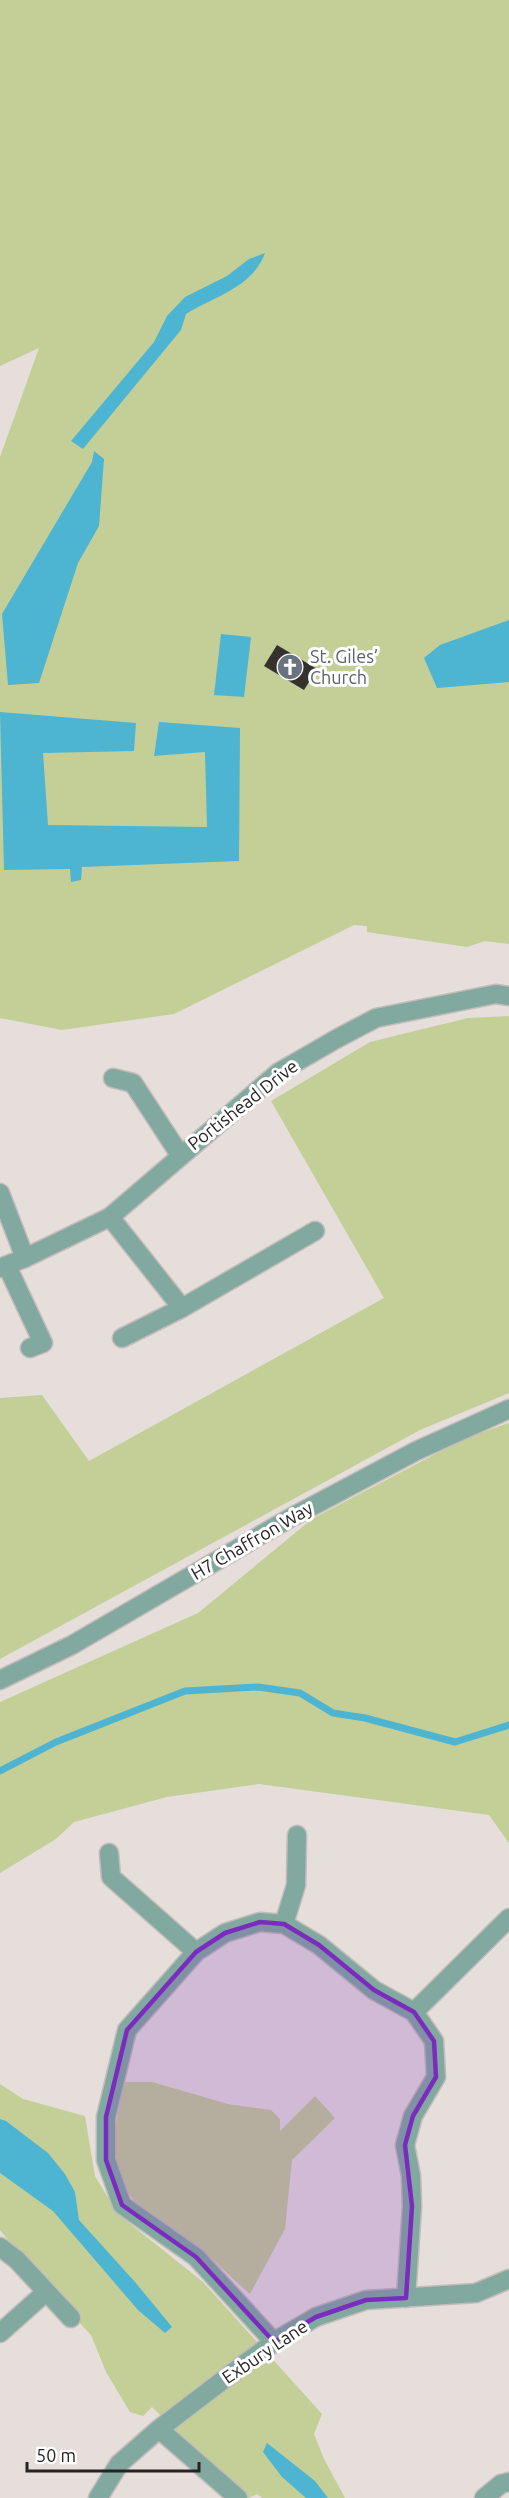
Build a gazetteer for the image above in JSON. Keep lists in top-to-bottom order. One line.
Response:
{"streets":{"street":["Portishead Drive","H7 Chaffron Way","Exbury Lane"]},"places":{"church":["St. Giles’ Church"]},"scale_bar":"50 m"}
